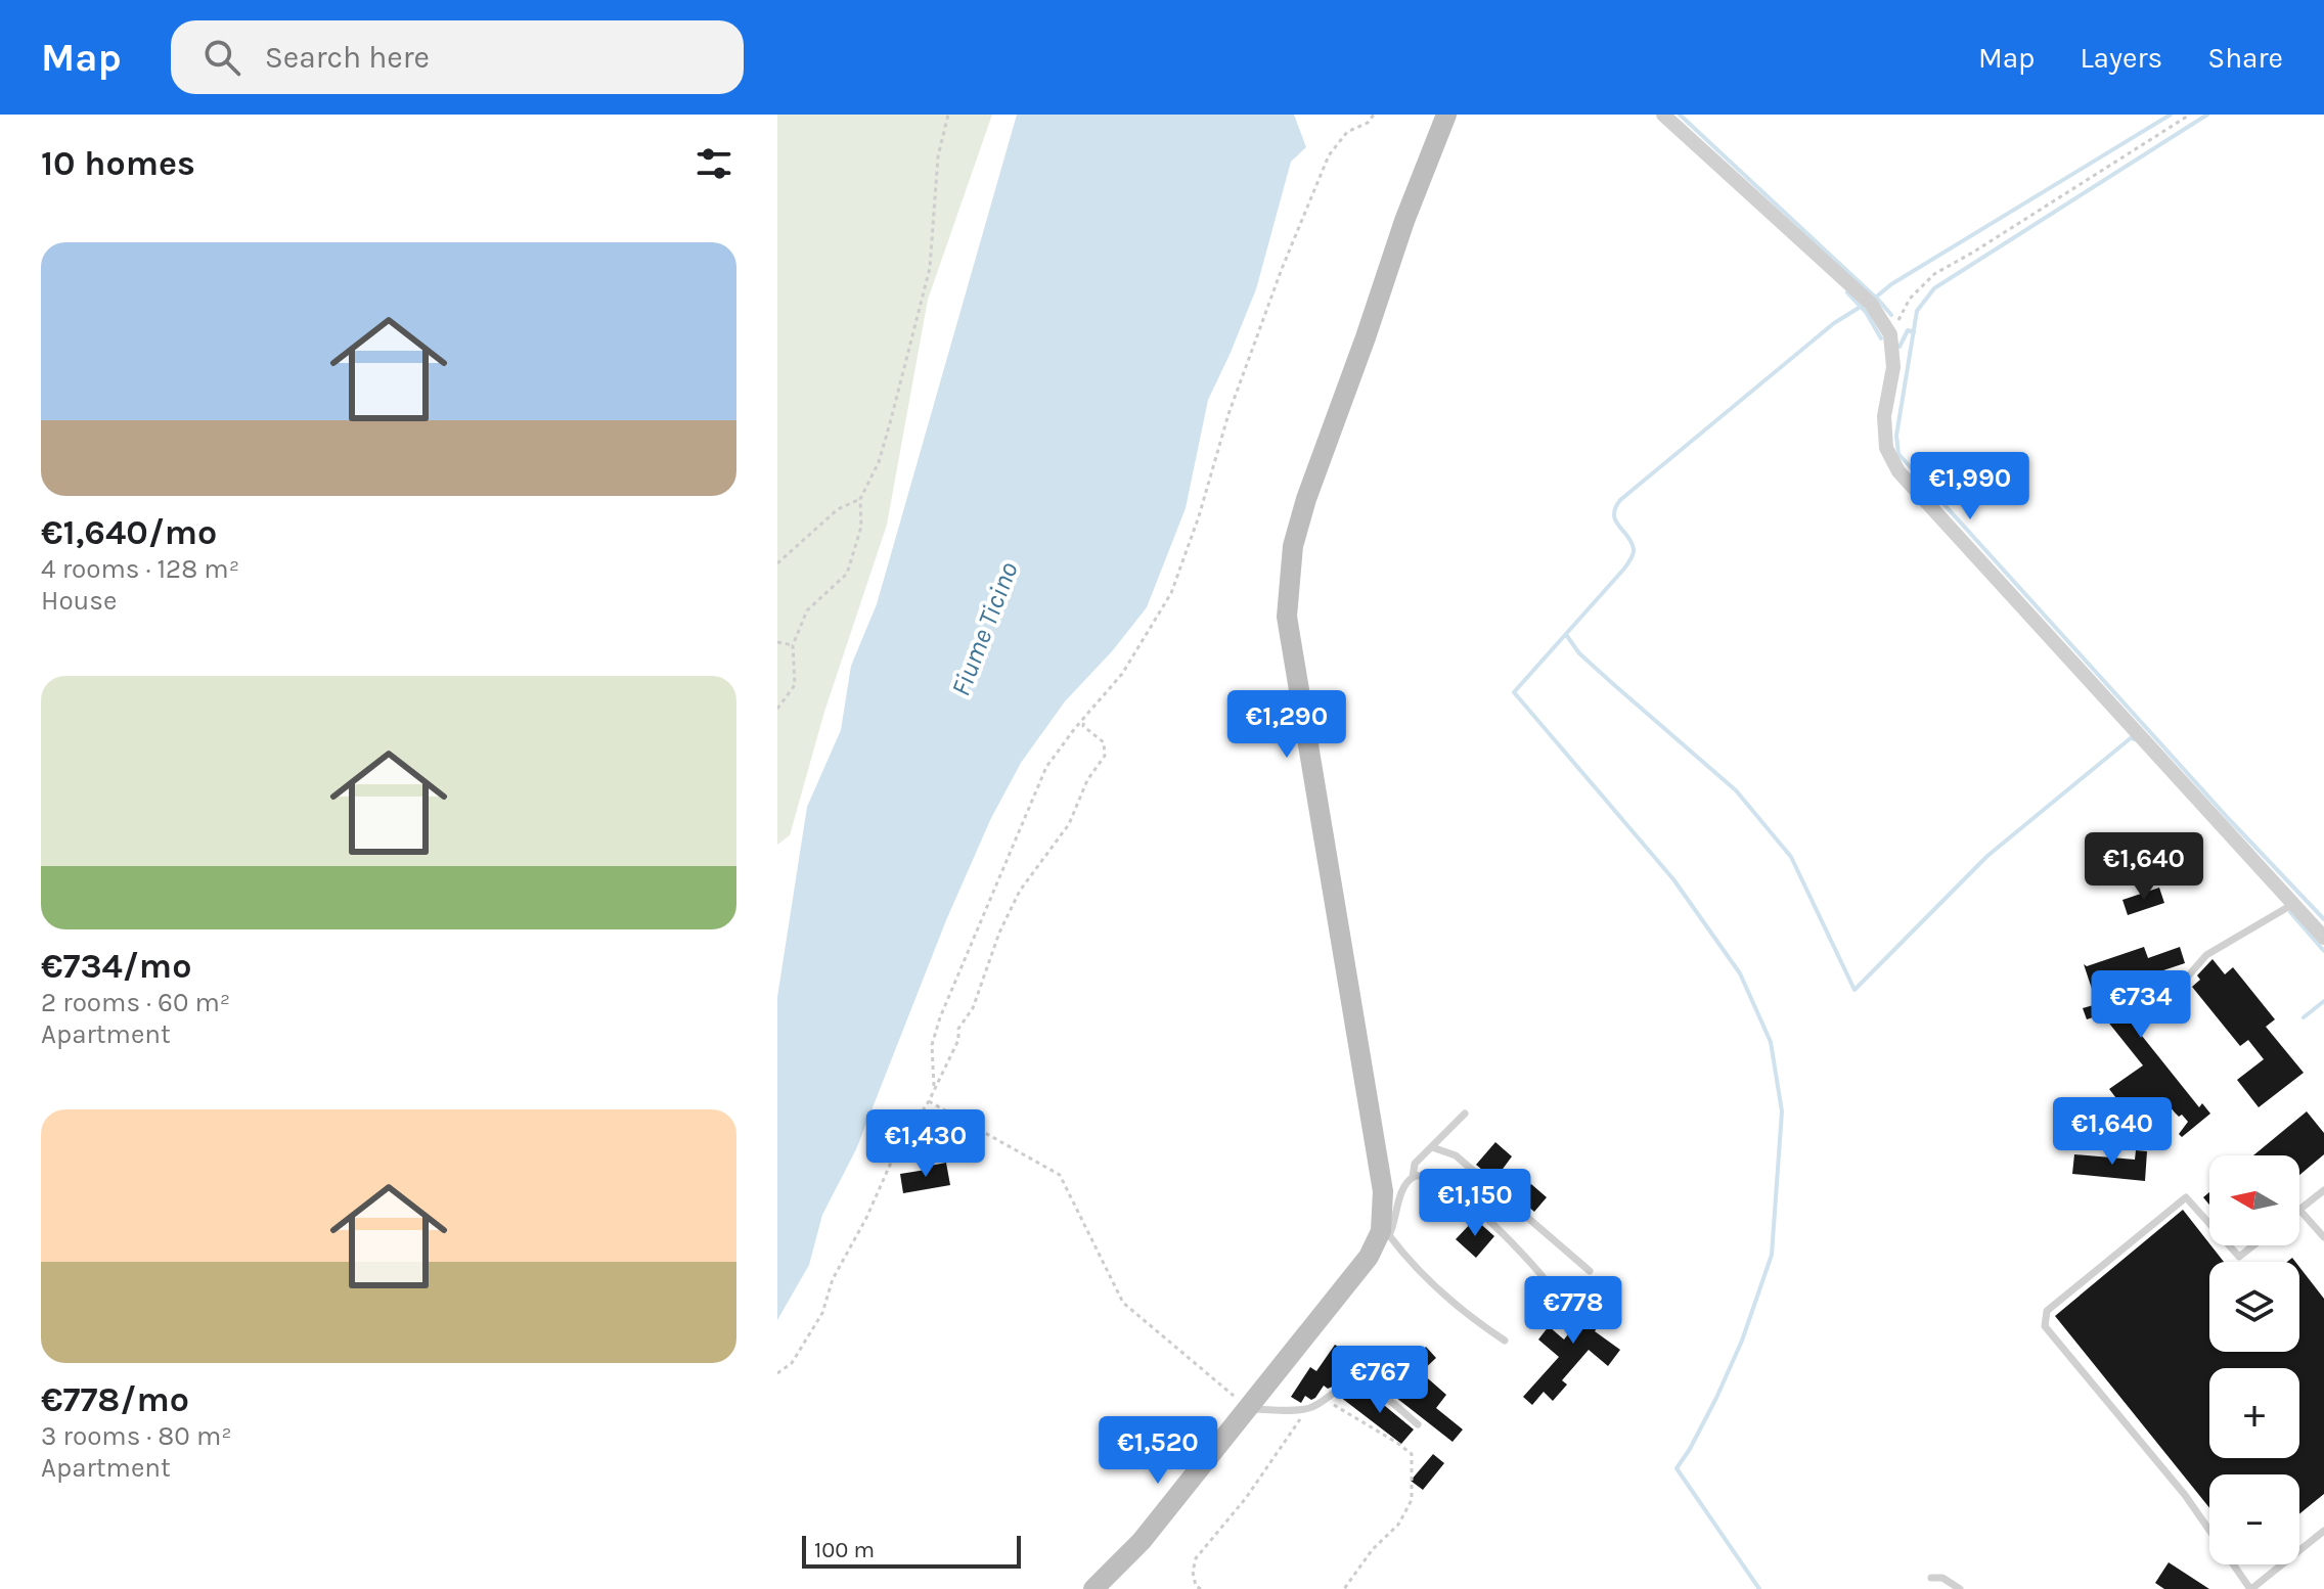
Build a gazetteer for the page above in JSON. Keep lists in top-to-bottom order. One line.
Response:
{"water":["Fiume Ticino"],"scale_bar":"100 m","north":"left","page":{"header":"Map","search":"Search here","nav":["Map","Layers","Share"],"heading":"10 homes","list":[{"name":"€1,640/mo","note":"4 rooms · 128 m² · House"},{"name":"€734/mo","note":"2 rooms · 60 m² · Apartment"},{"name":"€778/mo","note":"3 rooms · 80 m² · Apartment"}],"price":["€1,990","€1,290","€1,640","€734","€1,640","€1,430","€1,150","€778","€767","€1,520"],"map_buttons":["+","−"],"scale":"100 m"}}
